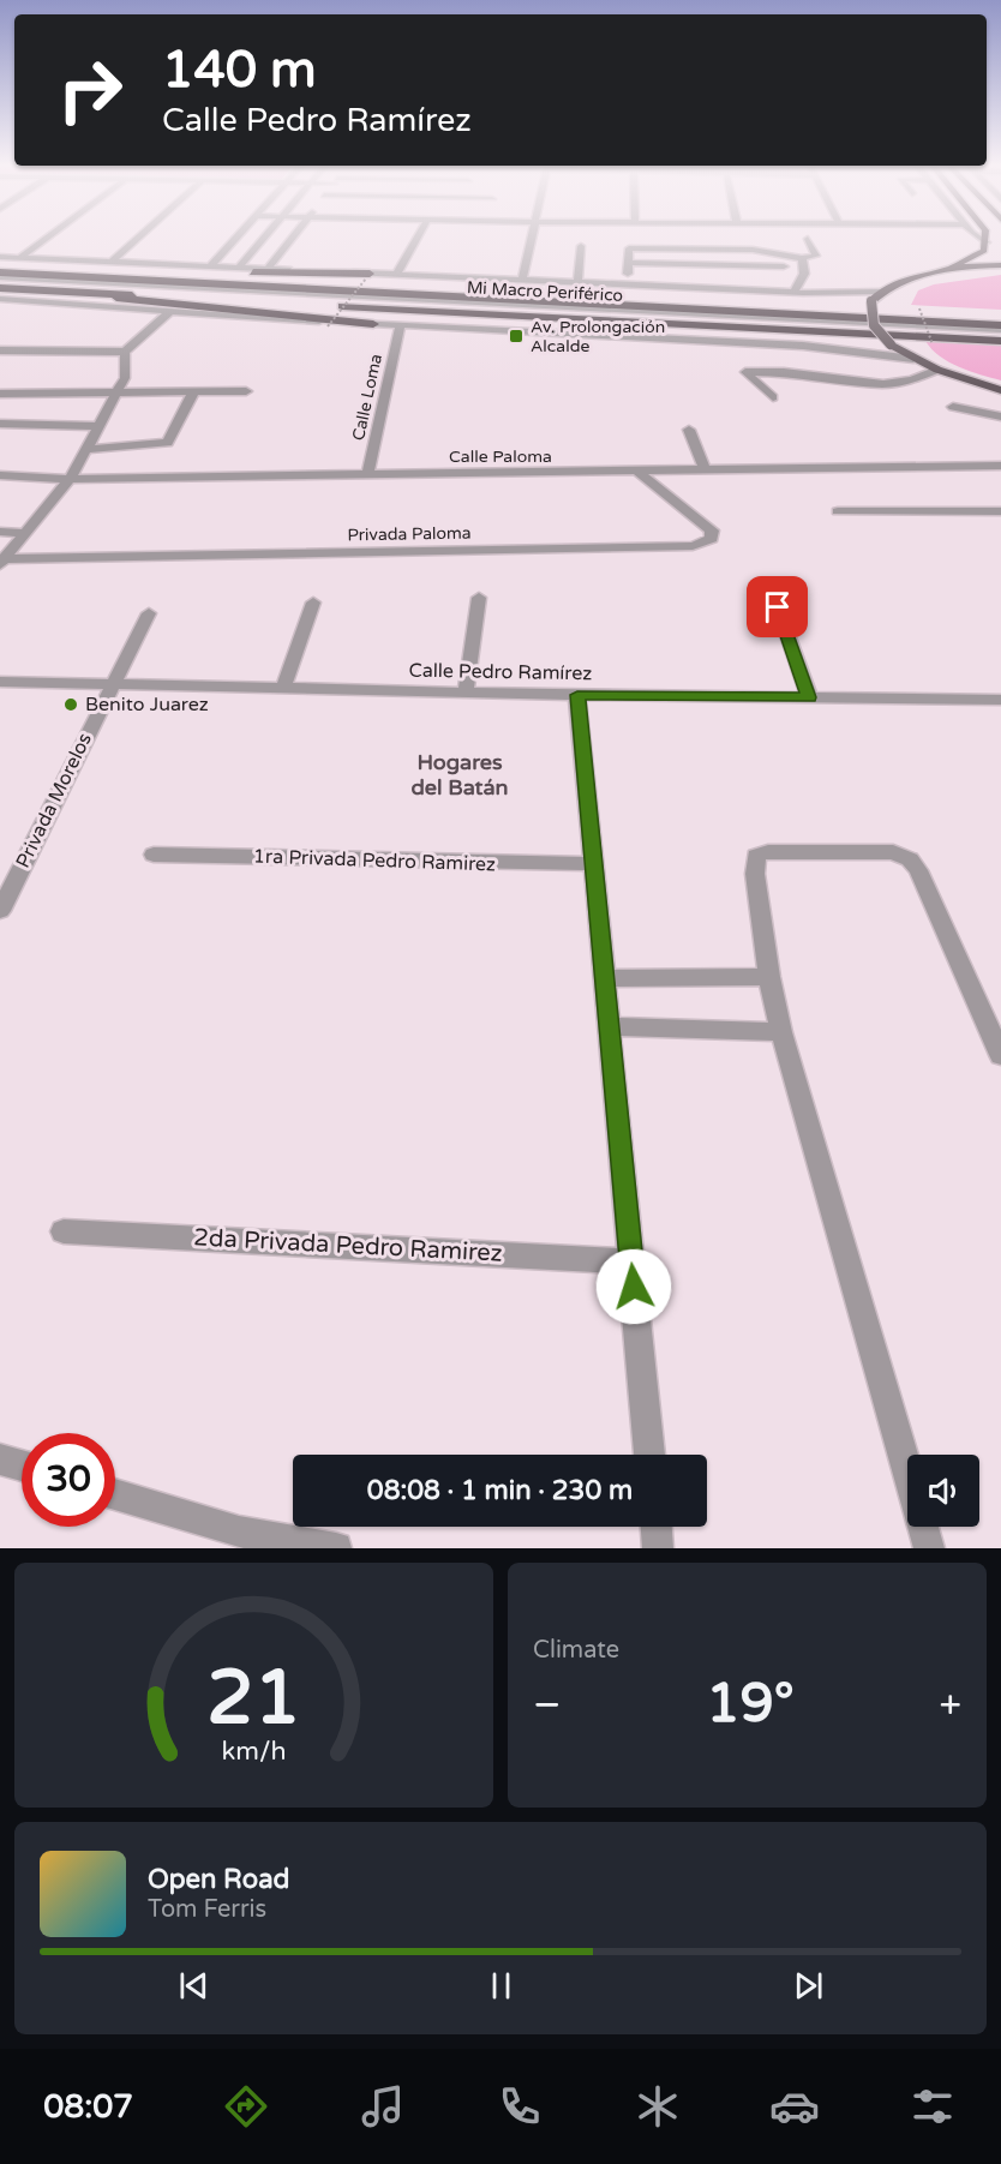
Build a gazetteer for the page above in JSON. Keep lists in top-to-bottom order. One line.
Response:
{"streets":{"street":["Calle Loma","Calle Paloma","Privada Paloma","Calle Pedro Ramírez","Privada Morelos","1ra Privada Pedro Ramirez","2da Privada Pedro Ramirez"]},"crossings":[["Calle Loma","Calle Paloma"],["Calle Paloma","Privada Paloma"],["Calle Pedro Ramírez","Privada Morelos"]],"districts":["Hogares del Batán"],"places":{"transit":["Av. Prolongación Alcalde"],"other":["Benito Juarez"]},"page":{"turn":["140 m","Calle Pedro Ramírez"],"limit":"30","trip":"08:08 · 1 min · 230 m","tile":"Climate","heat":["−","19°","+"],"song":["Open Road","Tom Ferris"],"tabs":"08:07","gauge":["21","km/h"]}}
